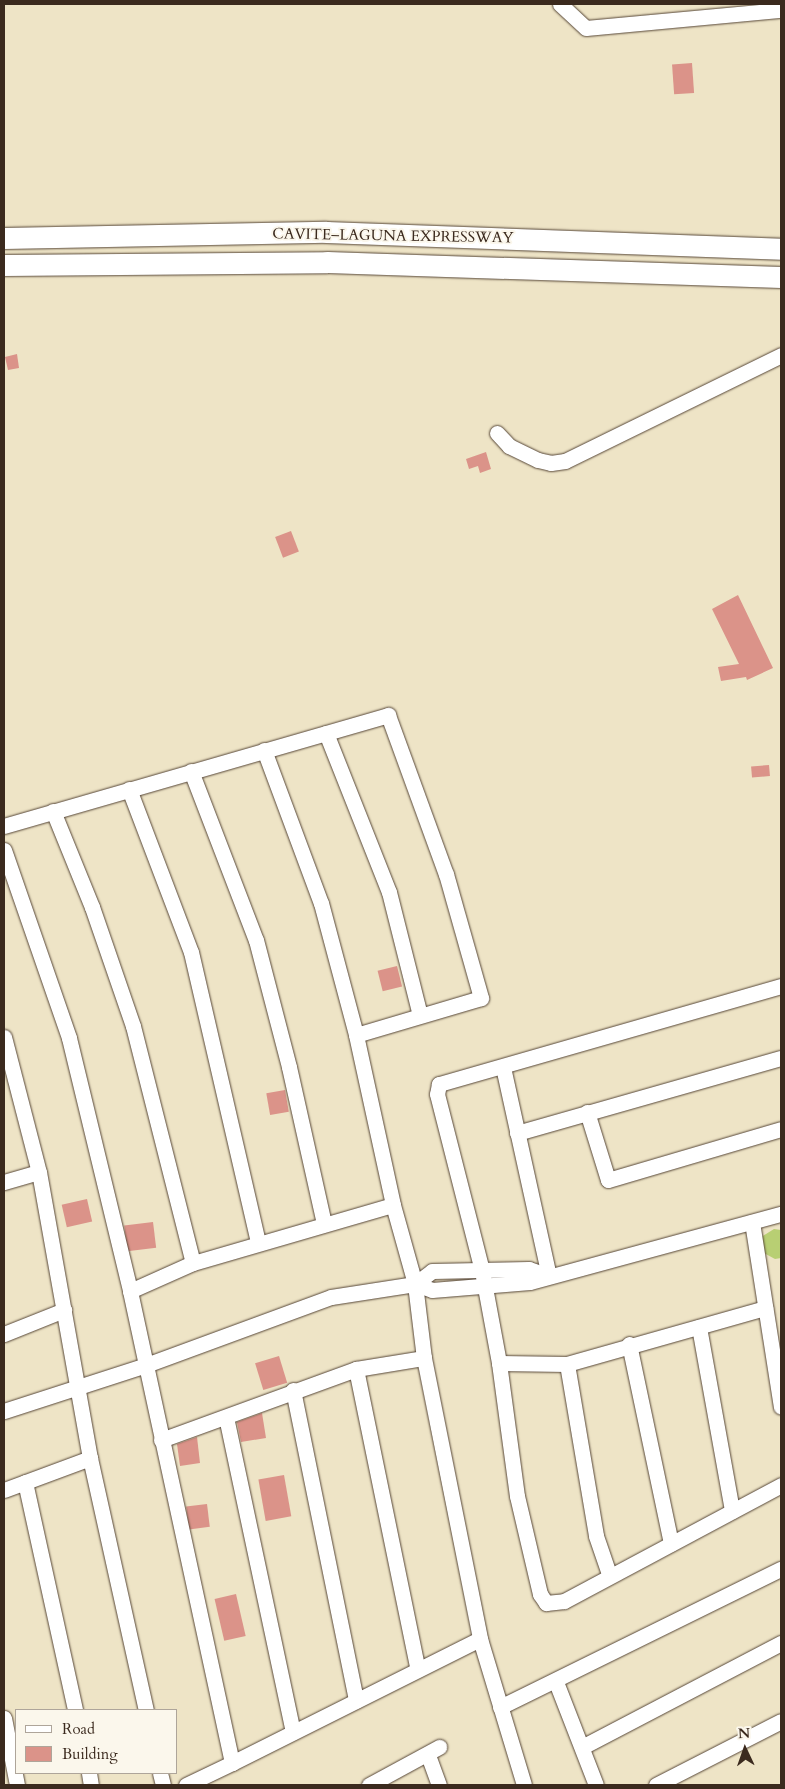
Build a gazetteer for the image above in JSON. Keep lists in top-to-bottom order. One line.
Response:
{"streets":{"highway":["CAVITE–LAGUNA EXPRESSWAY"]},"legend":["Road","Building"],"north":"top"}
